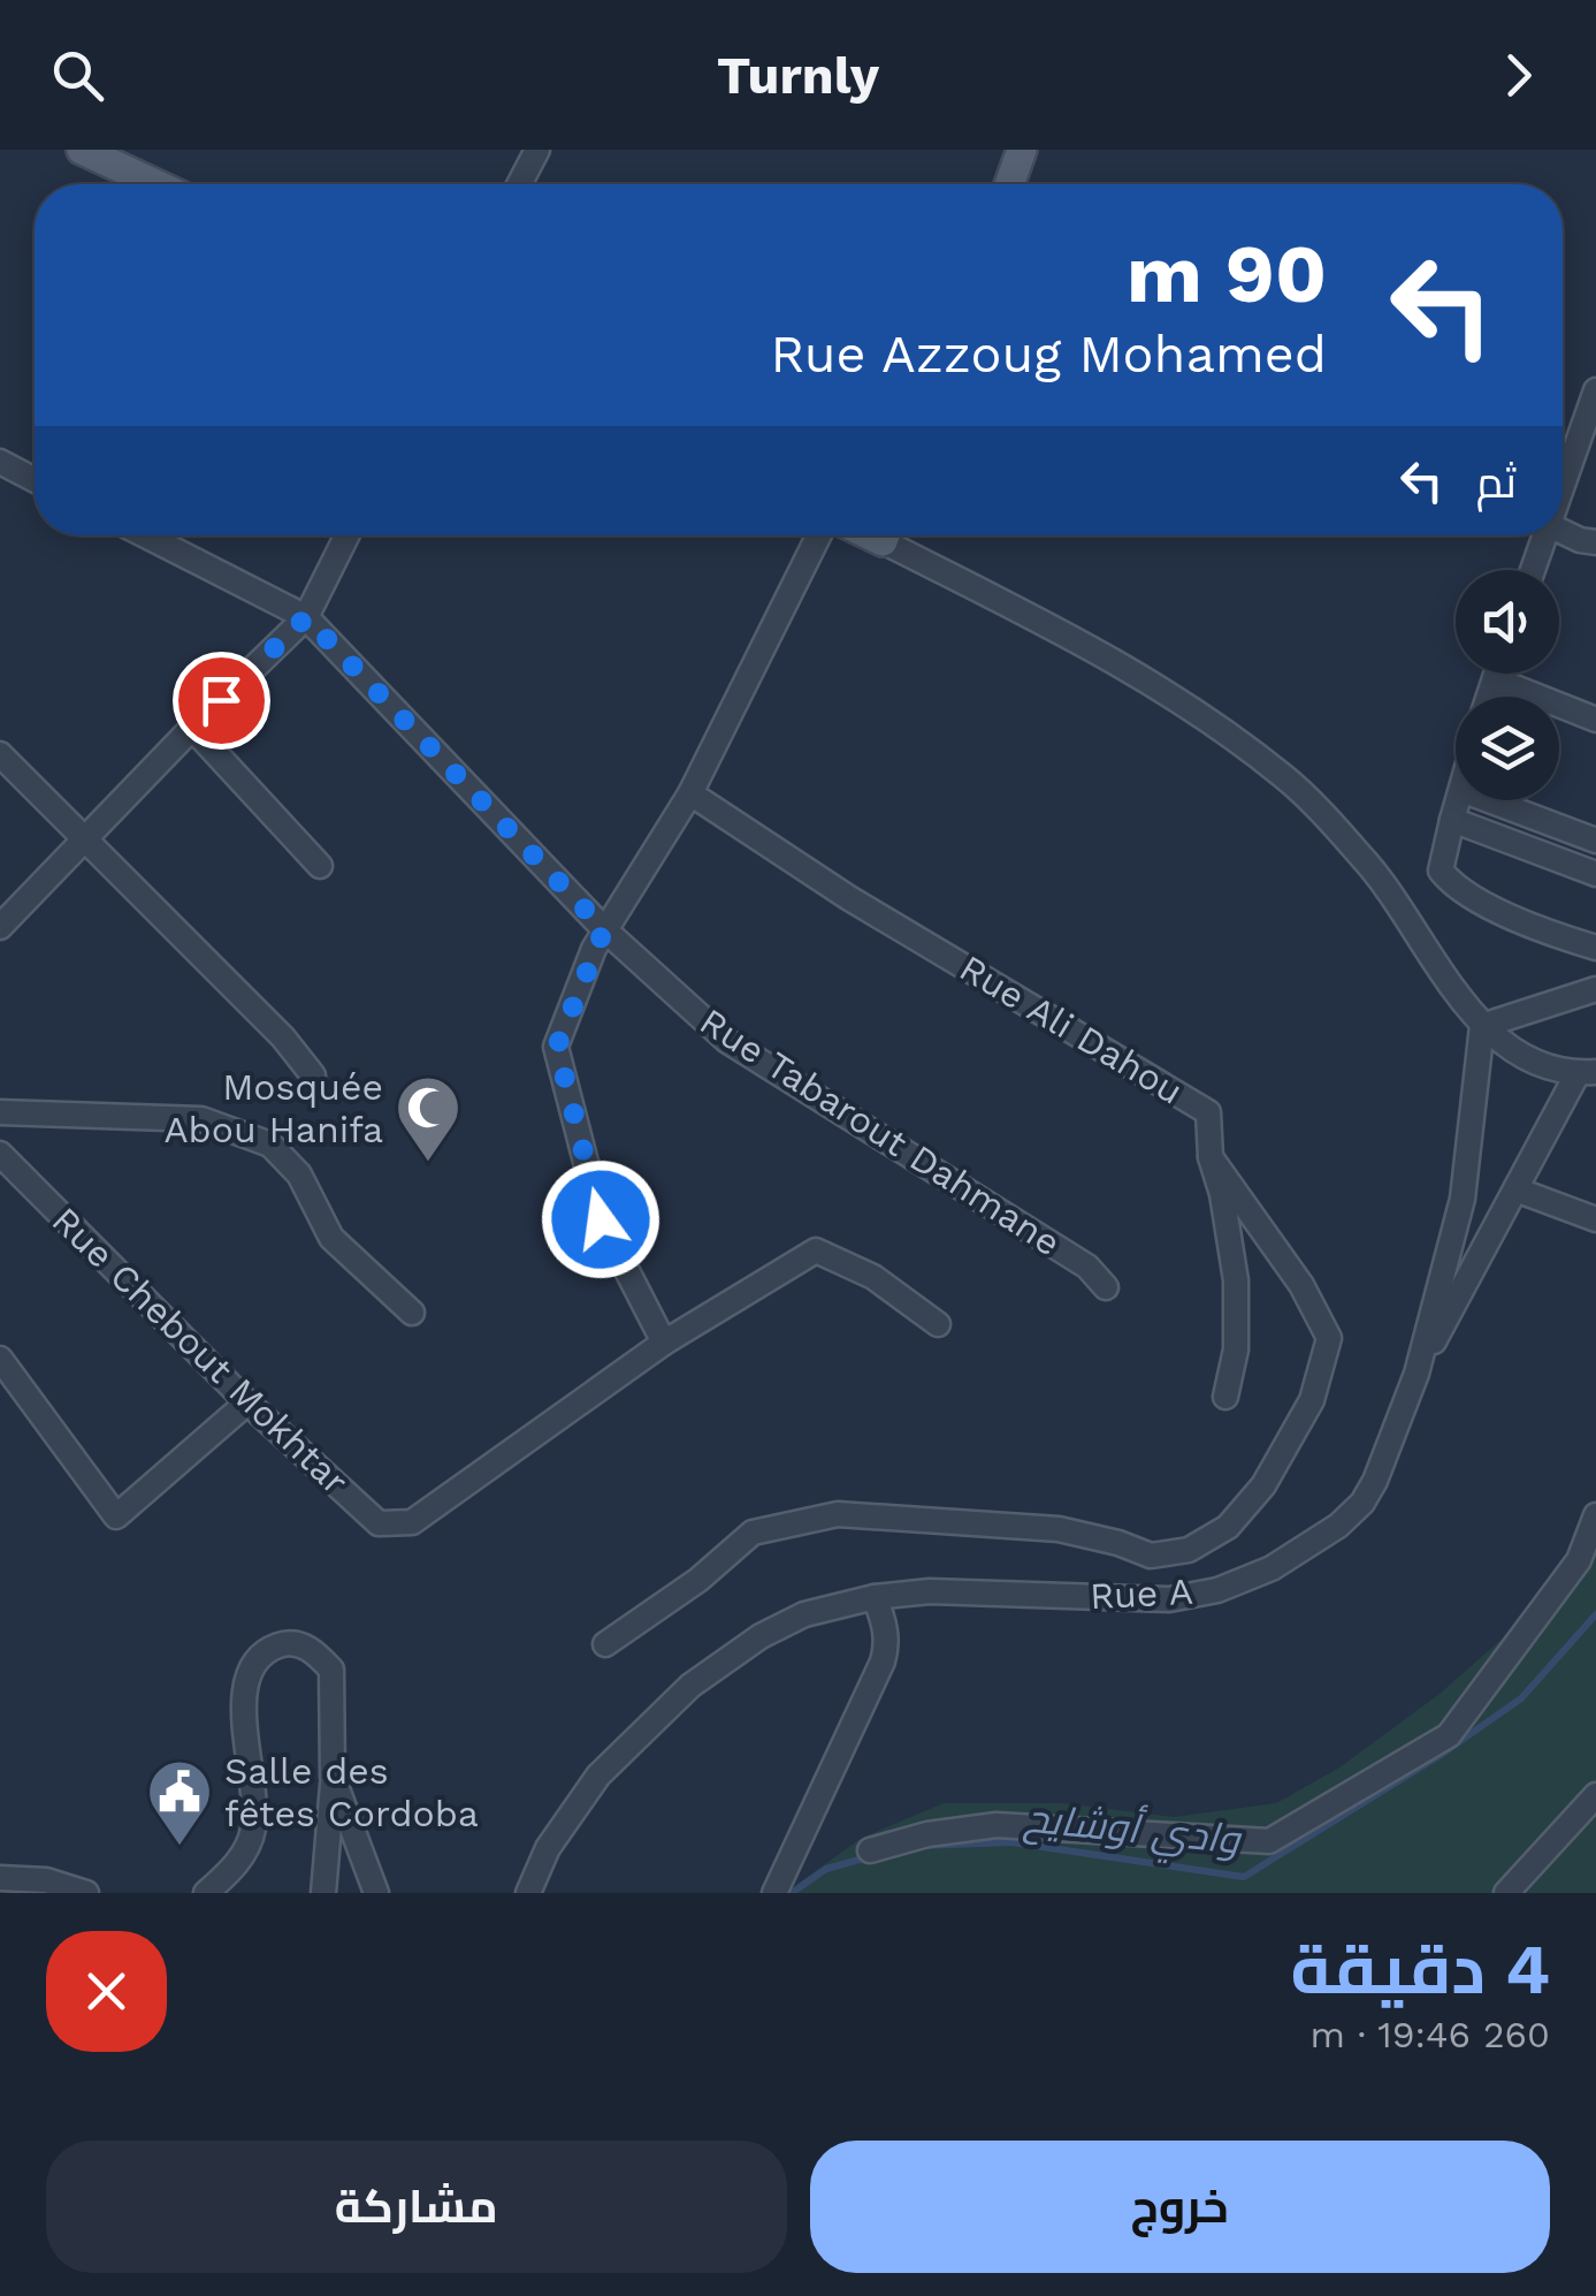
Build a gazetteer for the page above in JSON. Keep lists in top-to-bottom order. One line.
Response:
{"streets":{"street":["Rue Ali Dahou","Rue Tabarout Dahmane","Rue Chebout Mokhtar","Rue A"]},"water":["وادي أوشايح"],"places":{"mosque":["Mosquée Abou Hanifa"],"public building":["Salle des fêtes Cordoba"]},"page":{"header":"Turnly","turn":["90 m","Rue Azzoug Mohamed"],"then":"ثم","heading":["4 دقيقة","260 m · 19:46"],"buttons":["خروج","مشاركة"]}}
